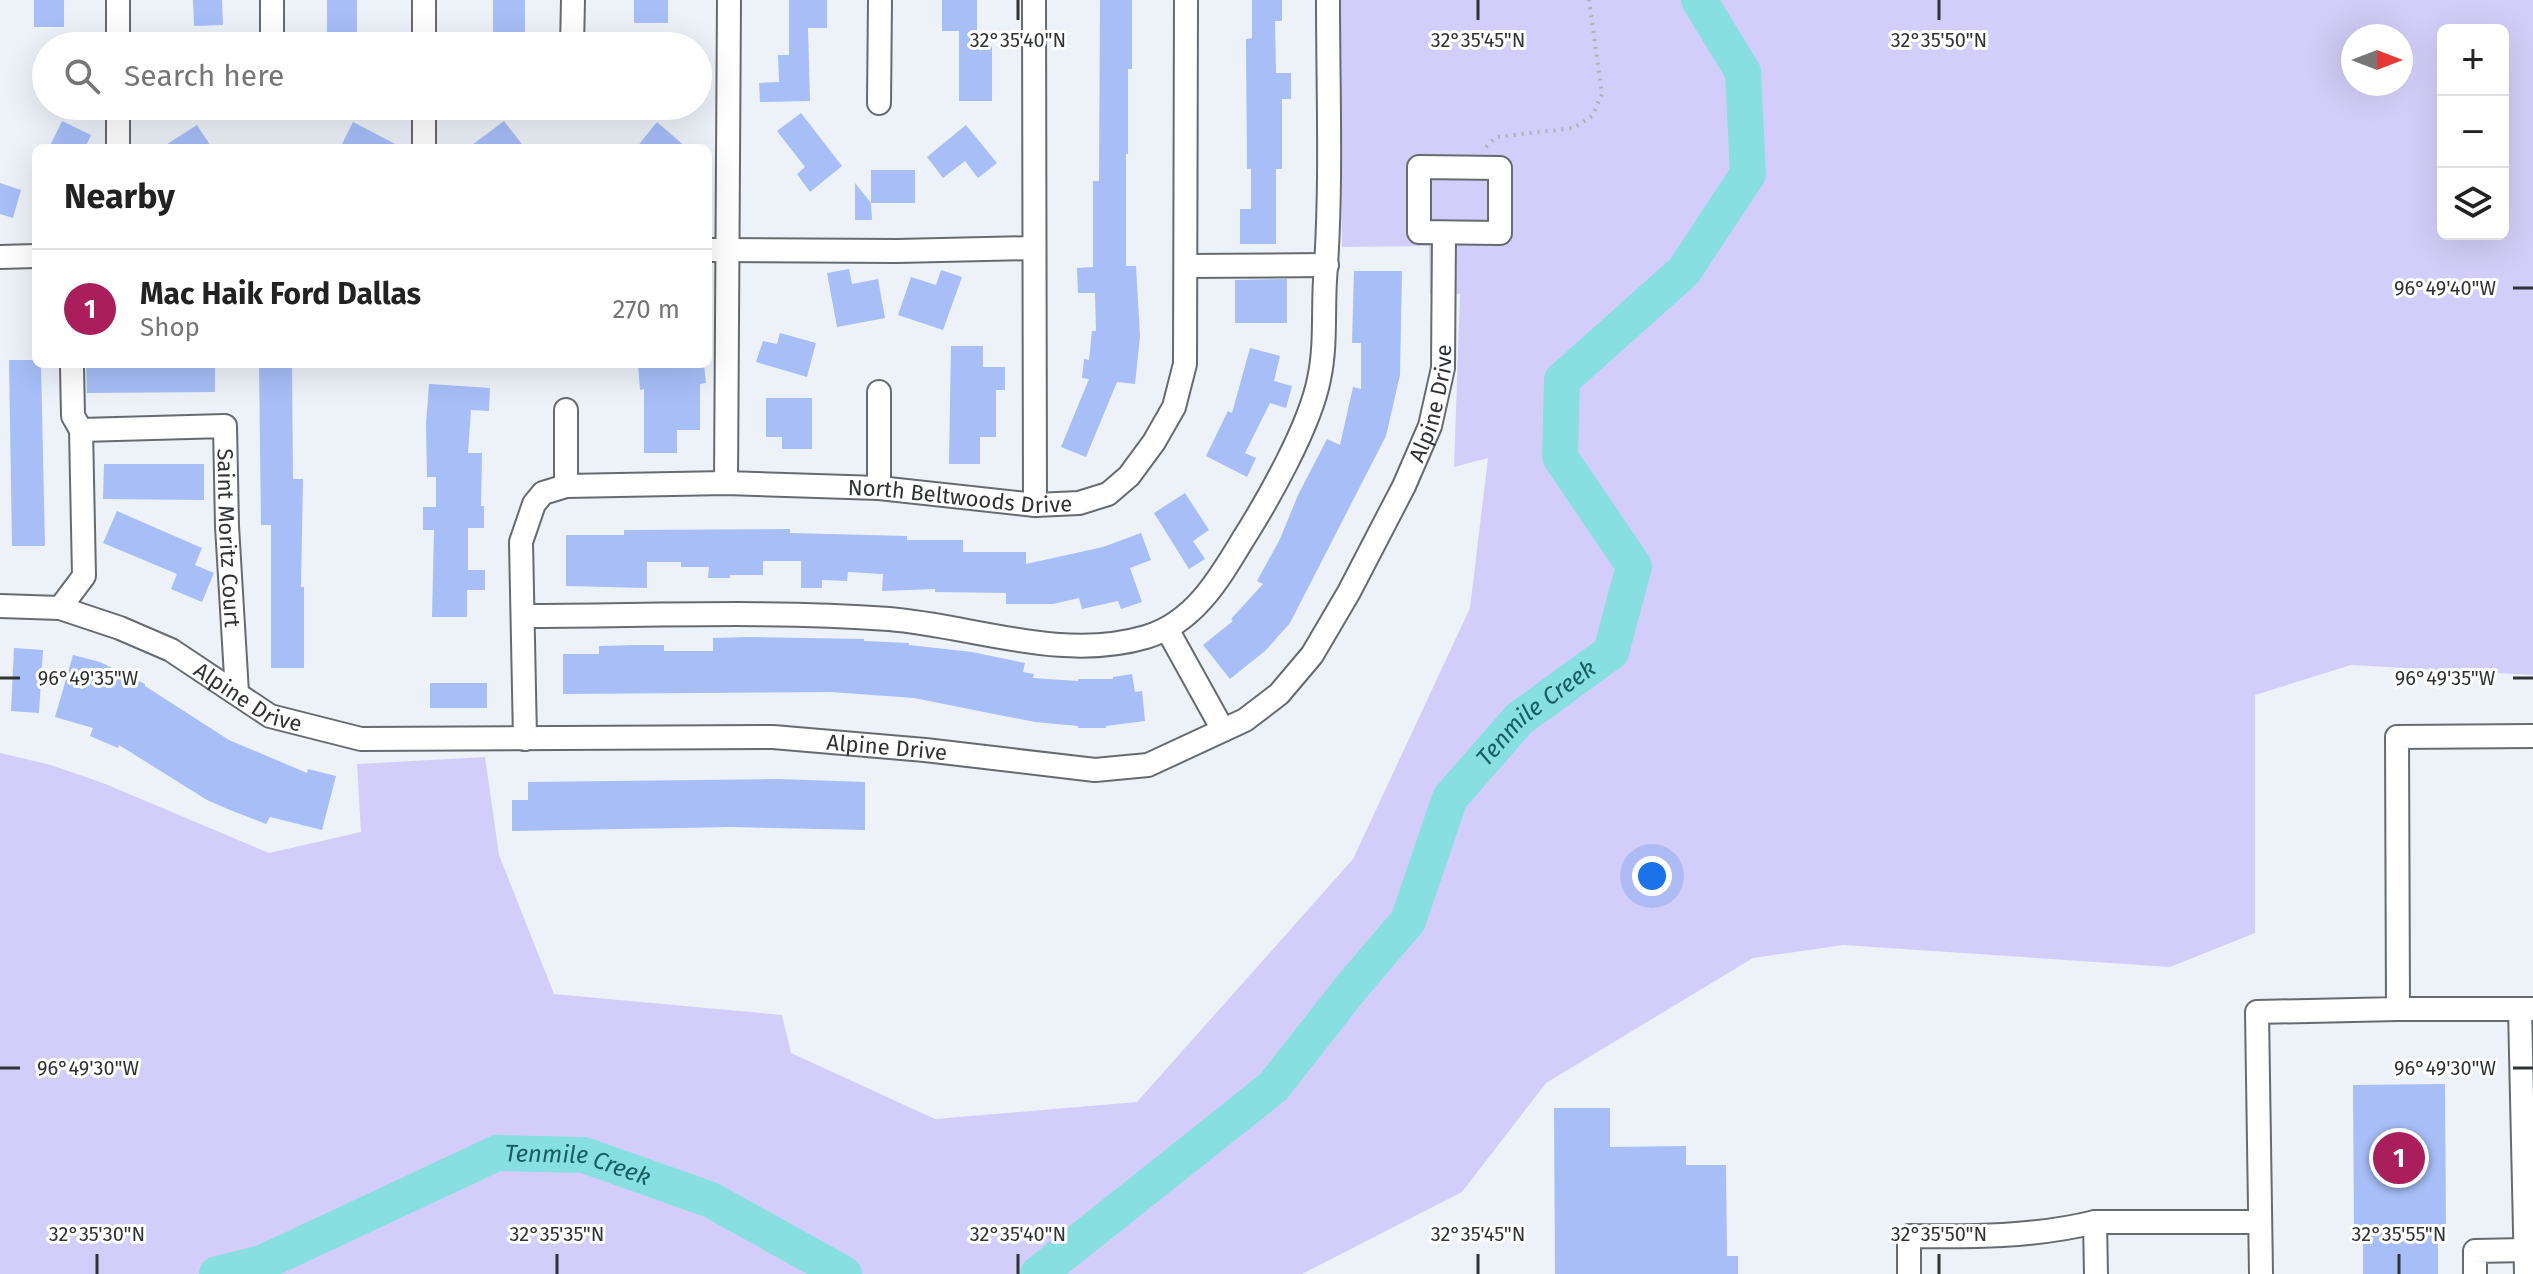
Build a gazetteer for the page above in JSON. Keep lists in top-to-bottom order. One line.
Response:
{"streets":{"street":["Alpine Drive","North Beltwoods Drive","Saint Moritz Court"]},"crossings":[["Alpine Drive","Saint Moritz Court"]],"water":["Tenmile Creek"],"north":"right","page":{"map_buttons":["+","−"],"search":"Search here","heading":"Nearby","list":[{"mark":"1","name":"Mac Haik Ford Dallas","note":"Shop","value":"270 m"}],"pins":"1"},"coordinates":["32°35'40\"N","32°35'45\"N","32°35'50\"N","96°49'40\"W","96°49'35\"W","96°49'30\"W","32°35'30\"N","32°35'35\"N","32°35'55\"N"]}
